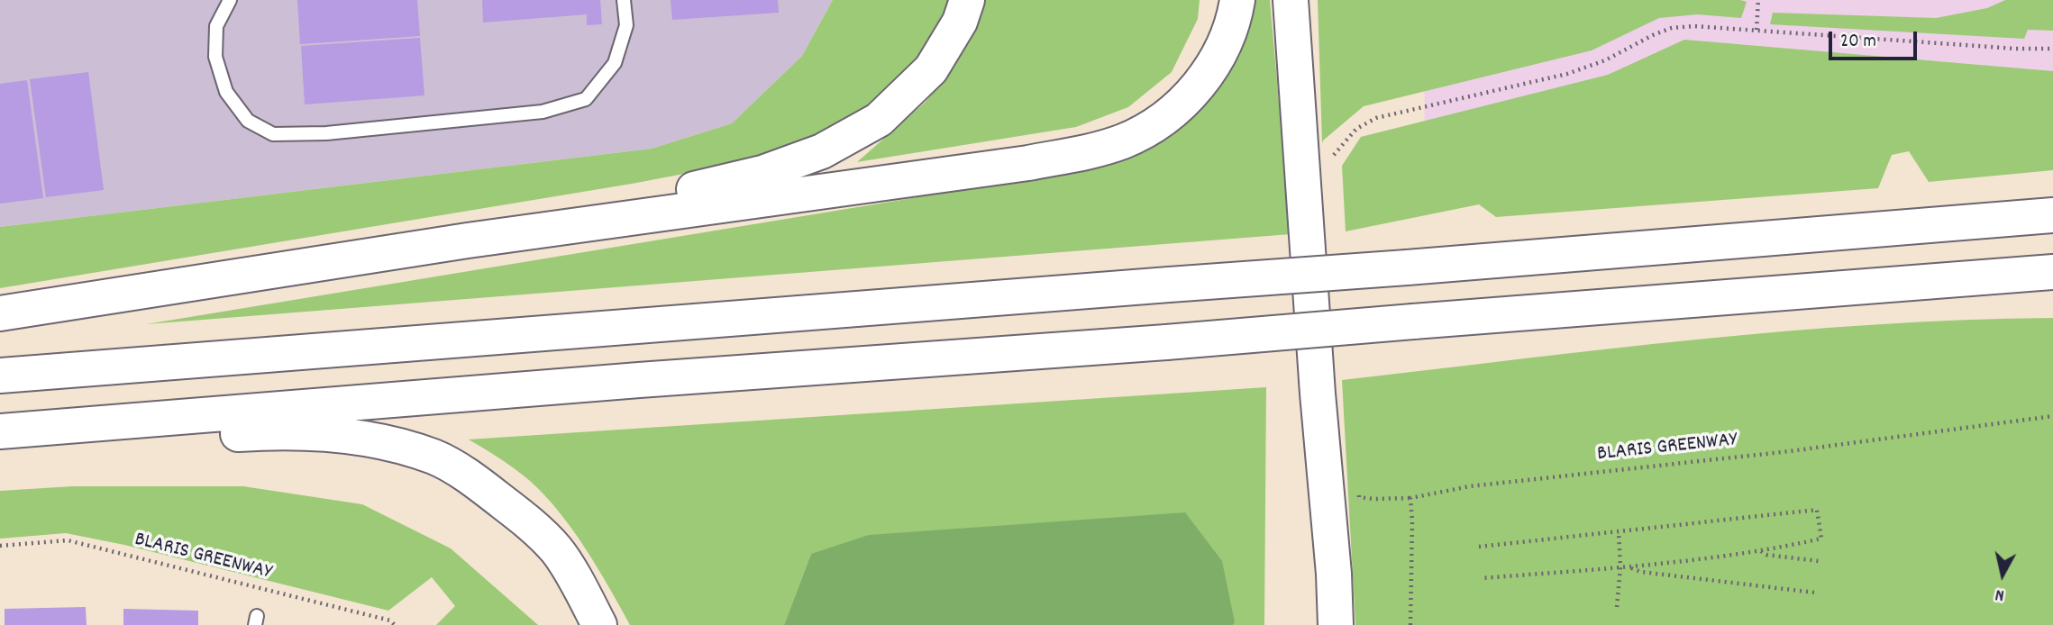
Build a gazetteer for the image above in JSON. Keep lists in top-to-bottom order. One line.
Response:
{"streets":{"path":["BLARIS GREENWAY"]},"scale_bar":"20 m","north":"bottom"}
